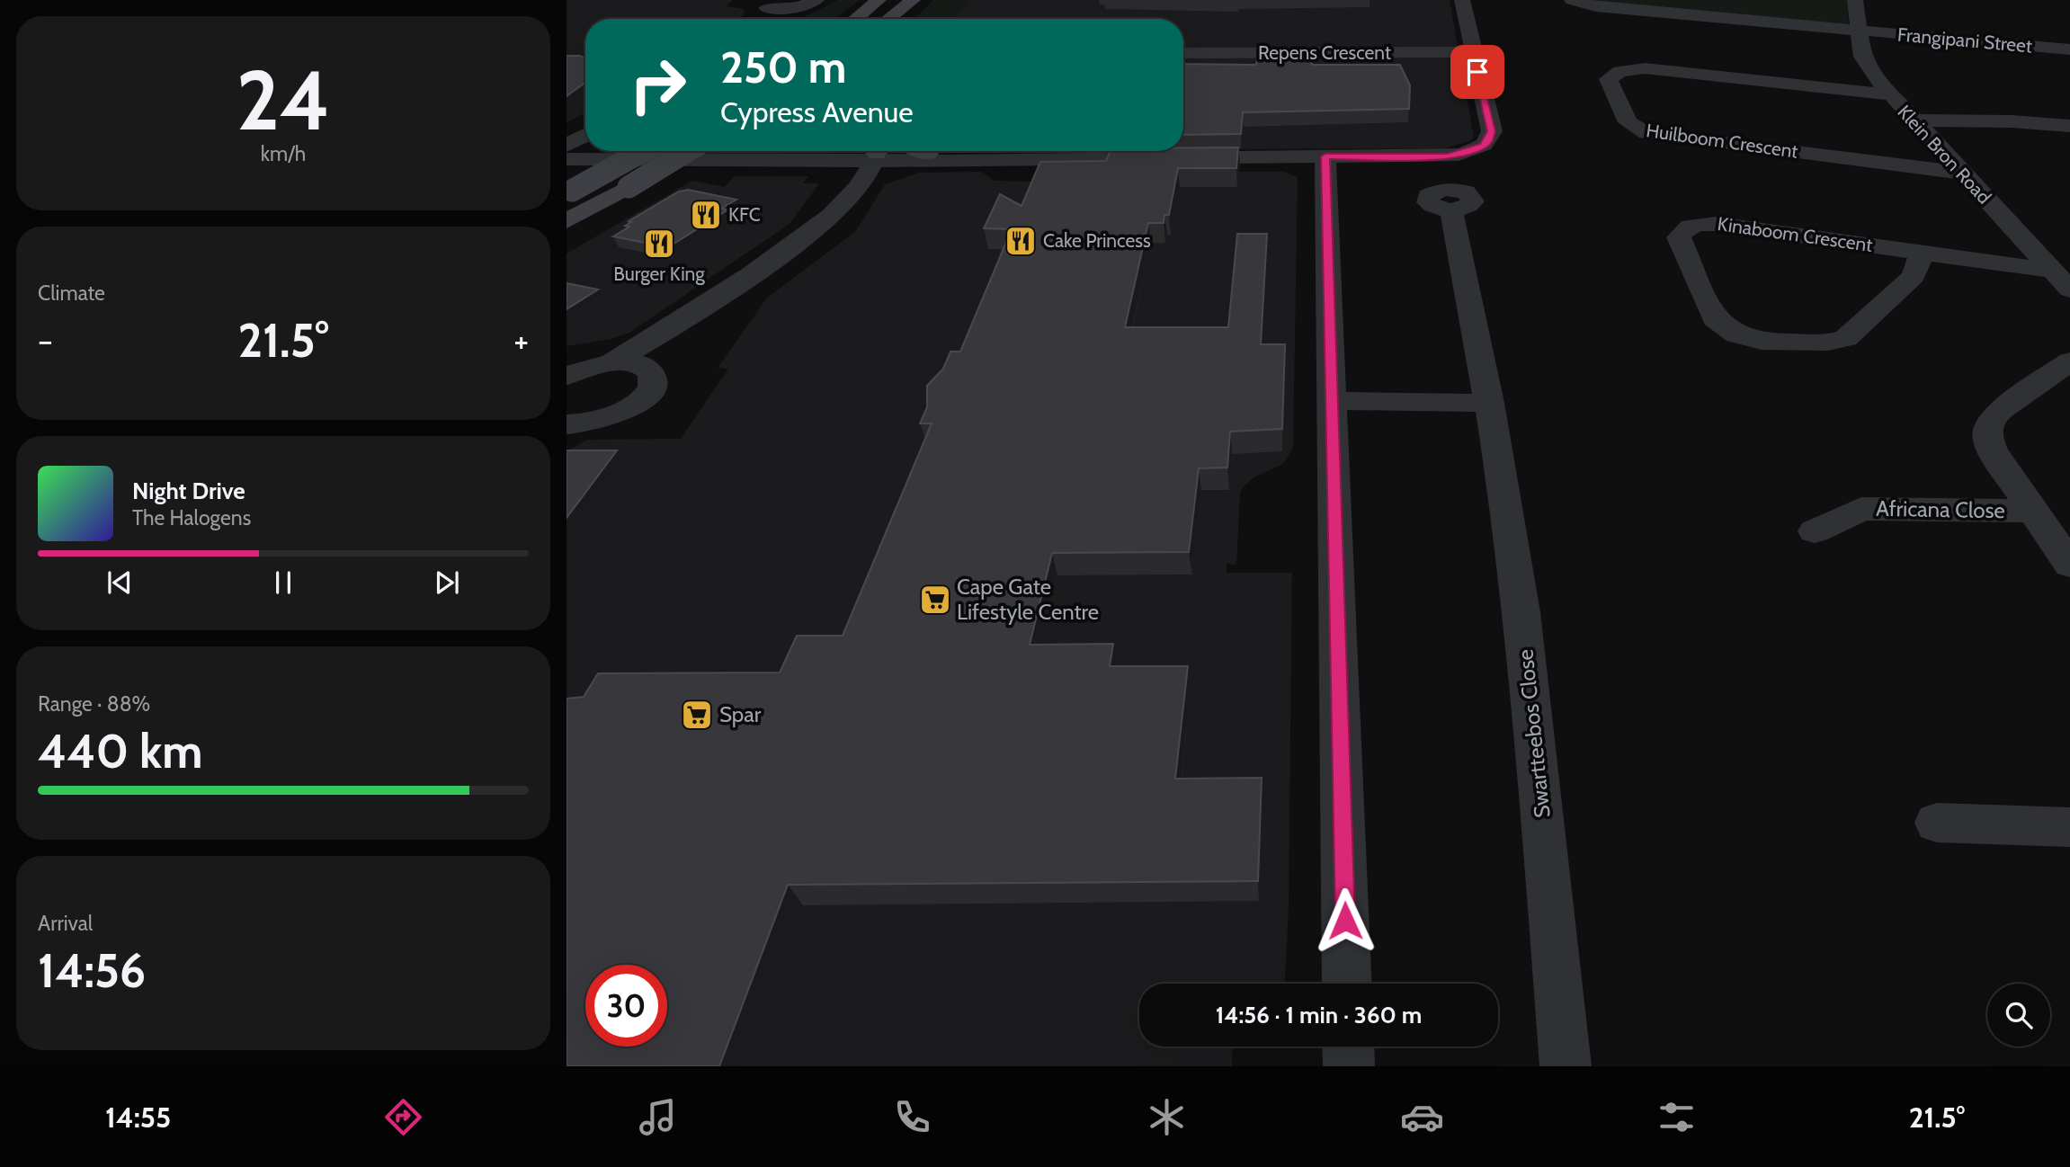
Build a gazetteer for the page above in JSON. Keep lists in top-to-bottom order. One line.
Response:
{"streets":{"street":["Frangipani Street","Repens Crescent","Huilboom Crescent","Klein Bron Road","Kinaboom Crescent","Africana Close","Swartteebos Close"]},"crossings":[["Frangipani Street","Klein Bron Road"],["Huilboom Crescent","Klein Bron Road"],["Klein Bron Road","Kinaboom Crescent"]],"places":{"restaurant":["KFC","Cake Princess","Burger King"],"supermarket":["Cape Gate Lifestyle Centre","Spar"]},"page":{"tile":[["24","km/h"],"Climate",["Range · 88%","440 km"],["Arrival","14:56"]],"turn":["250 m","Cypress Avenue"],"heat":["−","21.5°","+"],"song":["Night Drive","The Halogens"],"limit":"30","trip":"14:56 · 1 min · 360 m","tabs":["14:55","21.5°"]}}
